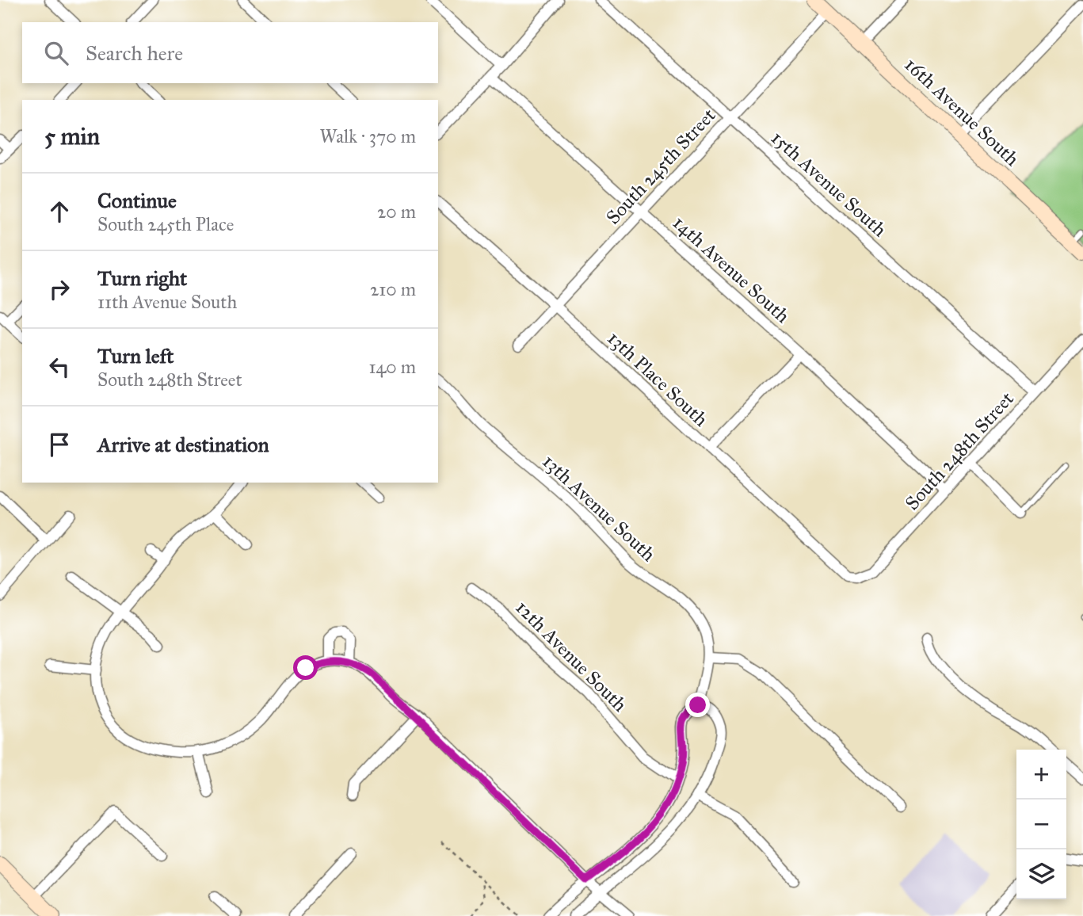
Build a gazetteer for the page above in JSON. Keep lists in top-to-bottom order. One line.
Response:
{"streets":{"main road":["16th Avenue South"],"street":["South 245th Street","15th Avenue South","14th Avenue South","13th Place South","South 248th Street","13th Avenue South","12th Avenue South"]},"crossings":[["16th Avenue South","South 245th Street"],["South 245th Street","15th Avenue South"],["South 245th Street","14th Avenue South"],["South 245th Street","13th Place South"],["15th Avenue South","South 248th Street"],["14th Avenue South","South 248th Street"],["13th Place South","South 248th Street"]],"page":{"search":"Search here","heading":["5 min","Walk · 370 m"],"list":[["Continue","South 245th Place","20 m"],["Turn right","11th Avenue South","210 m"],["Turn left","South 248th Street","140 m"],"Arrive at destination"],"map_buttons":["+","−"]}}
